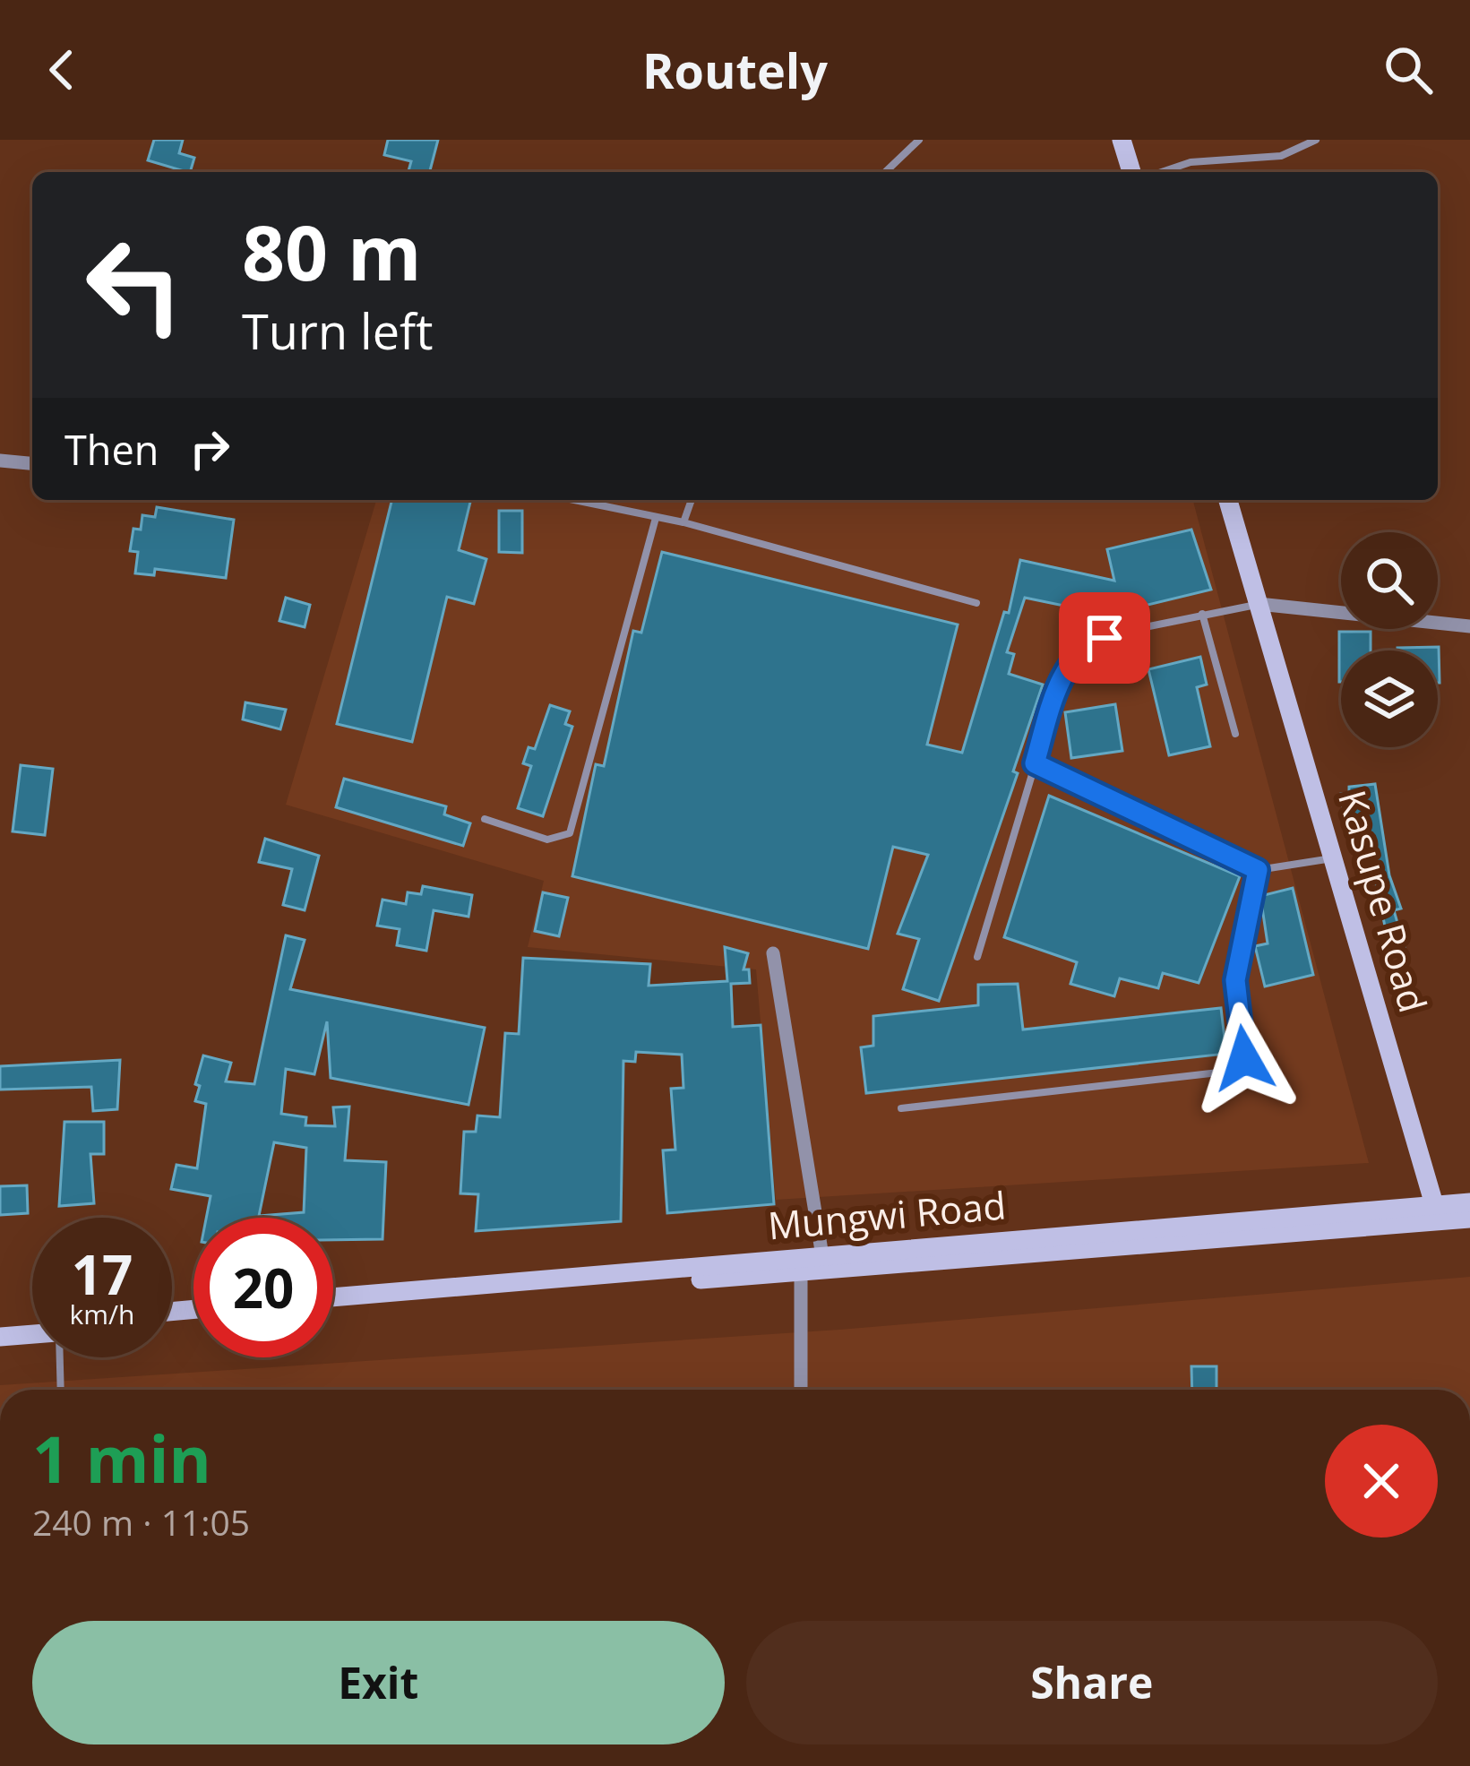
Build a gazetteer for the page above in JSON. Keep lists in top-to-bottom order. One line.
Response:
{"streets":{"main road":["Kasupe Road","Mungwi Road"]},"crossings":[["Kasupe Road","Mungwi Road"]],"page":{"header":"Routely","turn":["80 m","Turn left"],"then":"Then","speed":"17 km/h","limit":"20","heading":["1 min","240 m · 11:05"],"buttons":["Exit","Share"]}}
